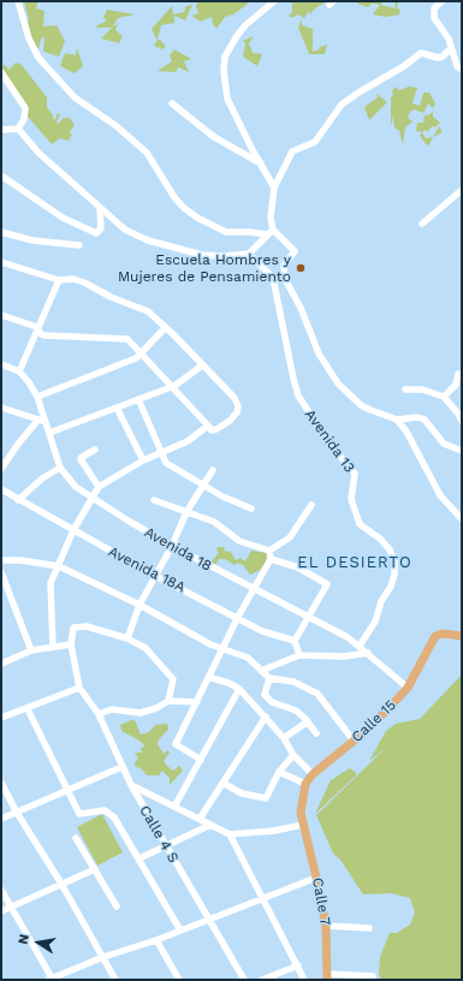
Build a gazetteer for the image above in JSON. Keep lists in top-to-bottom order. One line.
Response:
{"streets":{"main road":["Calle 15","Calle 7"],"street":["Avenida 13","Avenida 18","Avenida 18A","Calle 4 S"]},"crossings":[["Avenida 13","Avenida 18"],["Avenida 18","Calle 15"],["Calle 15","Calle 7"]],"districts":["EL DESIERTO"],"places":["Escuela Hombres y Mujeres de Pensamiento"],"north":"left"}
